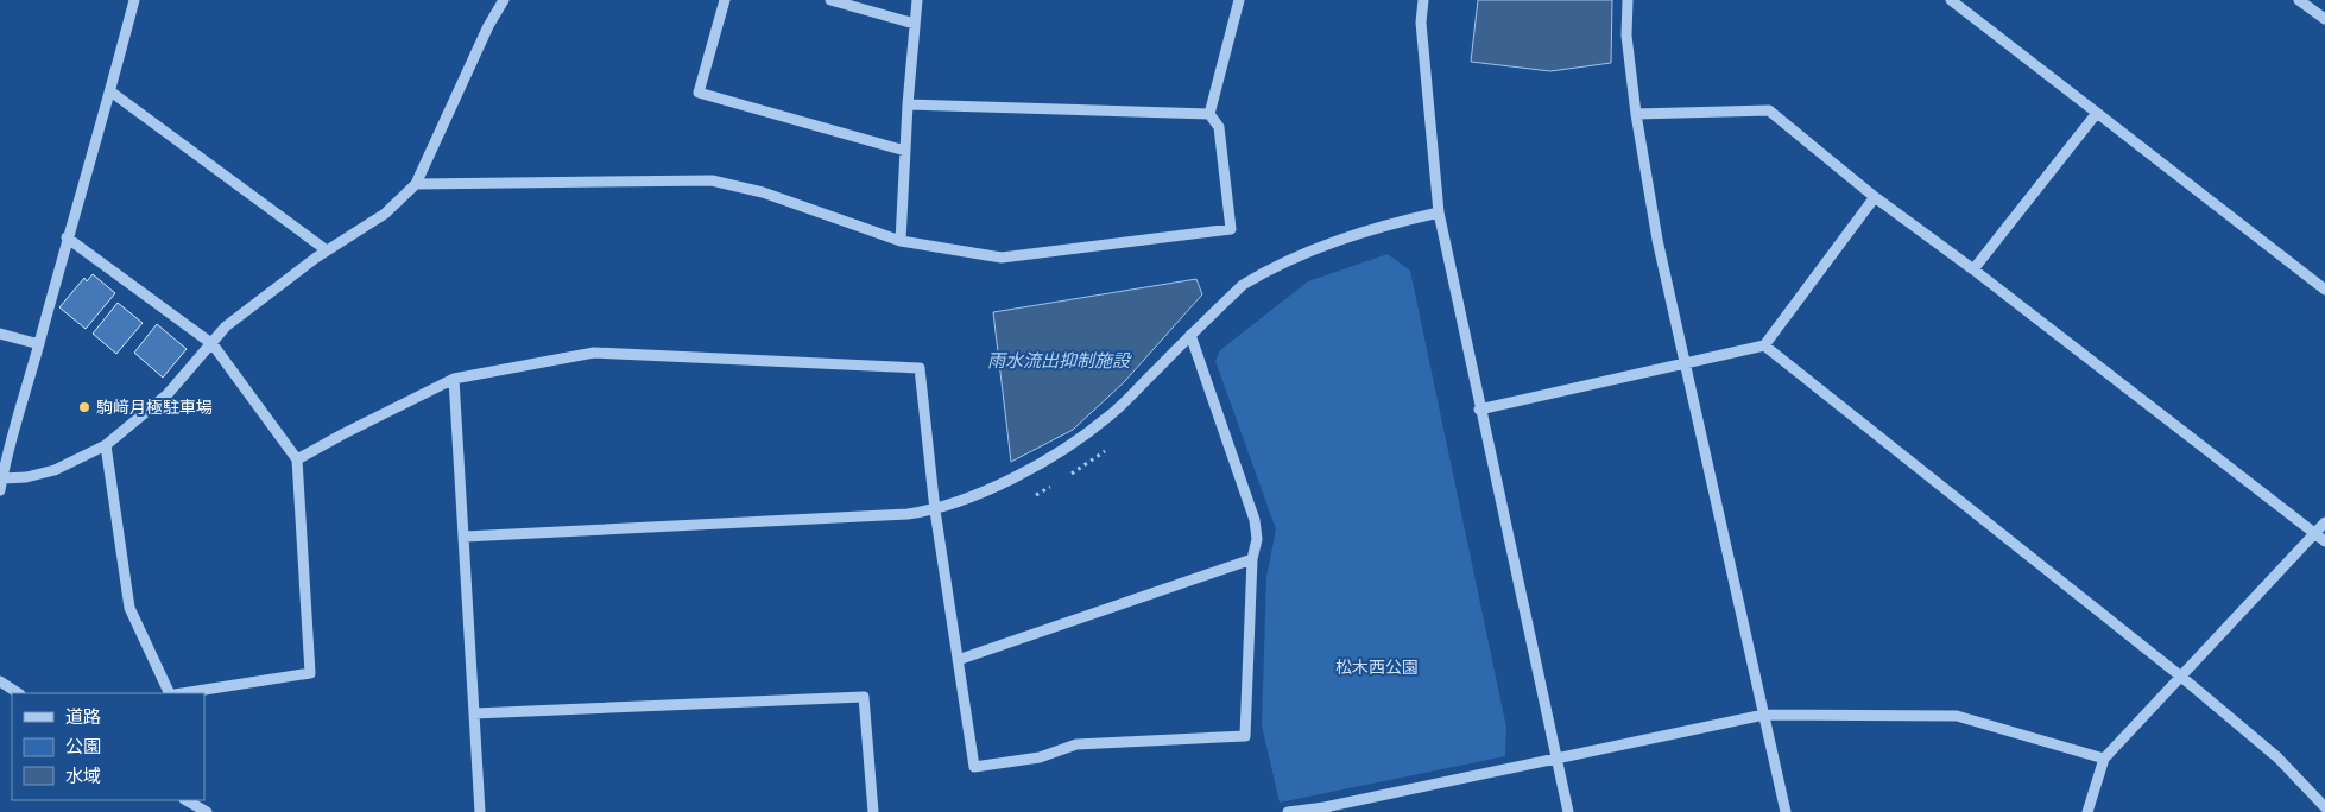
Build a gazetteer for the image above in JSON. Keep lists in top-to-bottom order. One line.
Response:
{"water":["雨水流出抑制施設"],"parks":["松木西公園"],"places":["駒﨑月極駐車場"],"legend":["道路","公園","水域"]}
